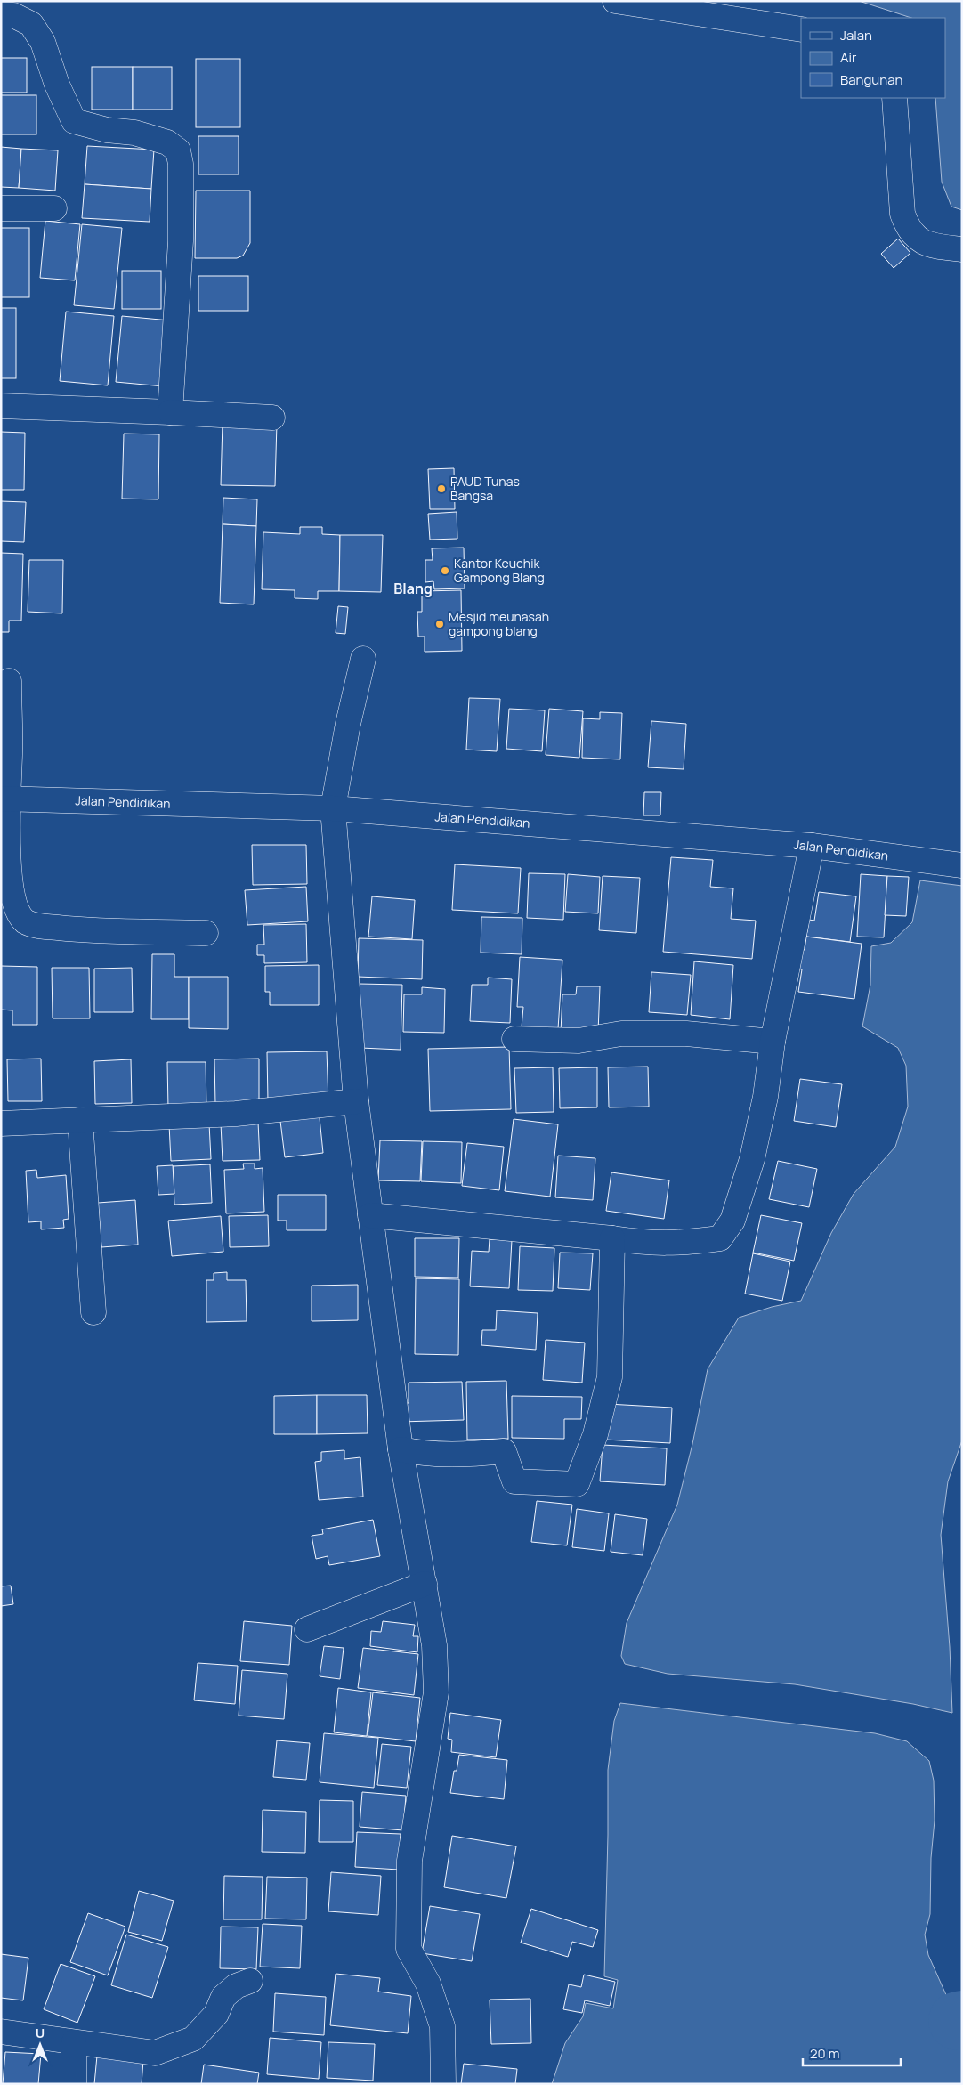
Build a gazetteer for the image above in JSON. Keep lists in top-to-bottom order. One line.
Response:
{"streets":{"street":["Jalan Pendidikan"]},"districts":["Blang"],"places":["PAUD Tunas Bangsa","Kantor Keuchik Gampong Blang","Mesjid meunasah gampong blang"],"legend":["Jalan","Air","Bangunan"],"scale_bar":"20 m","north":"top"}
